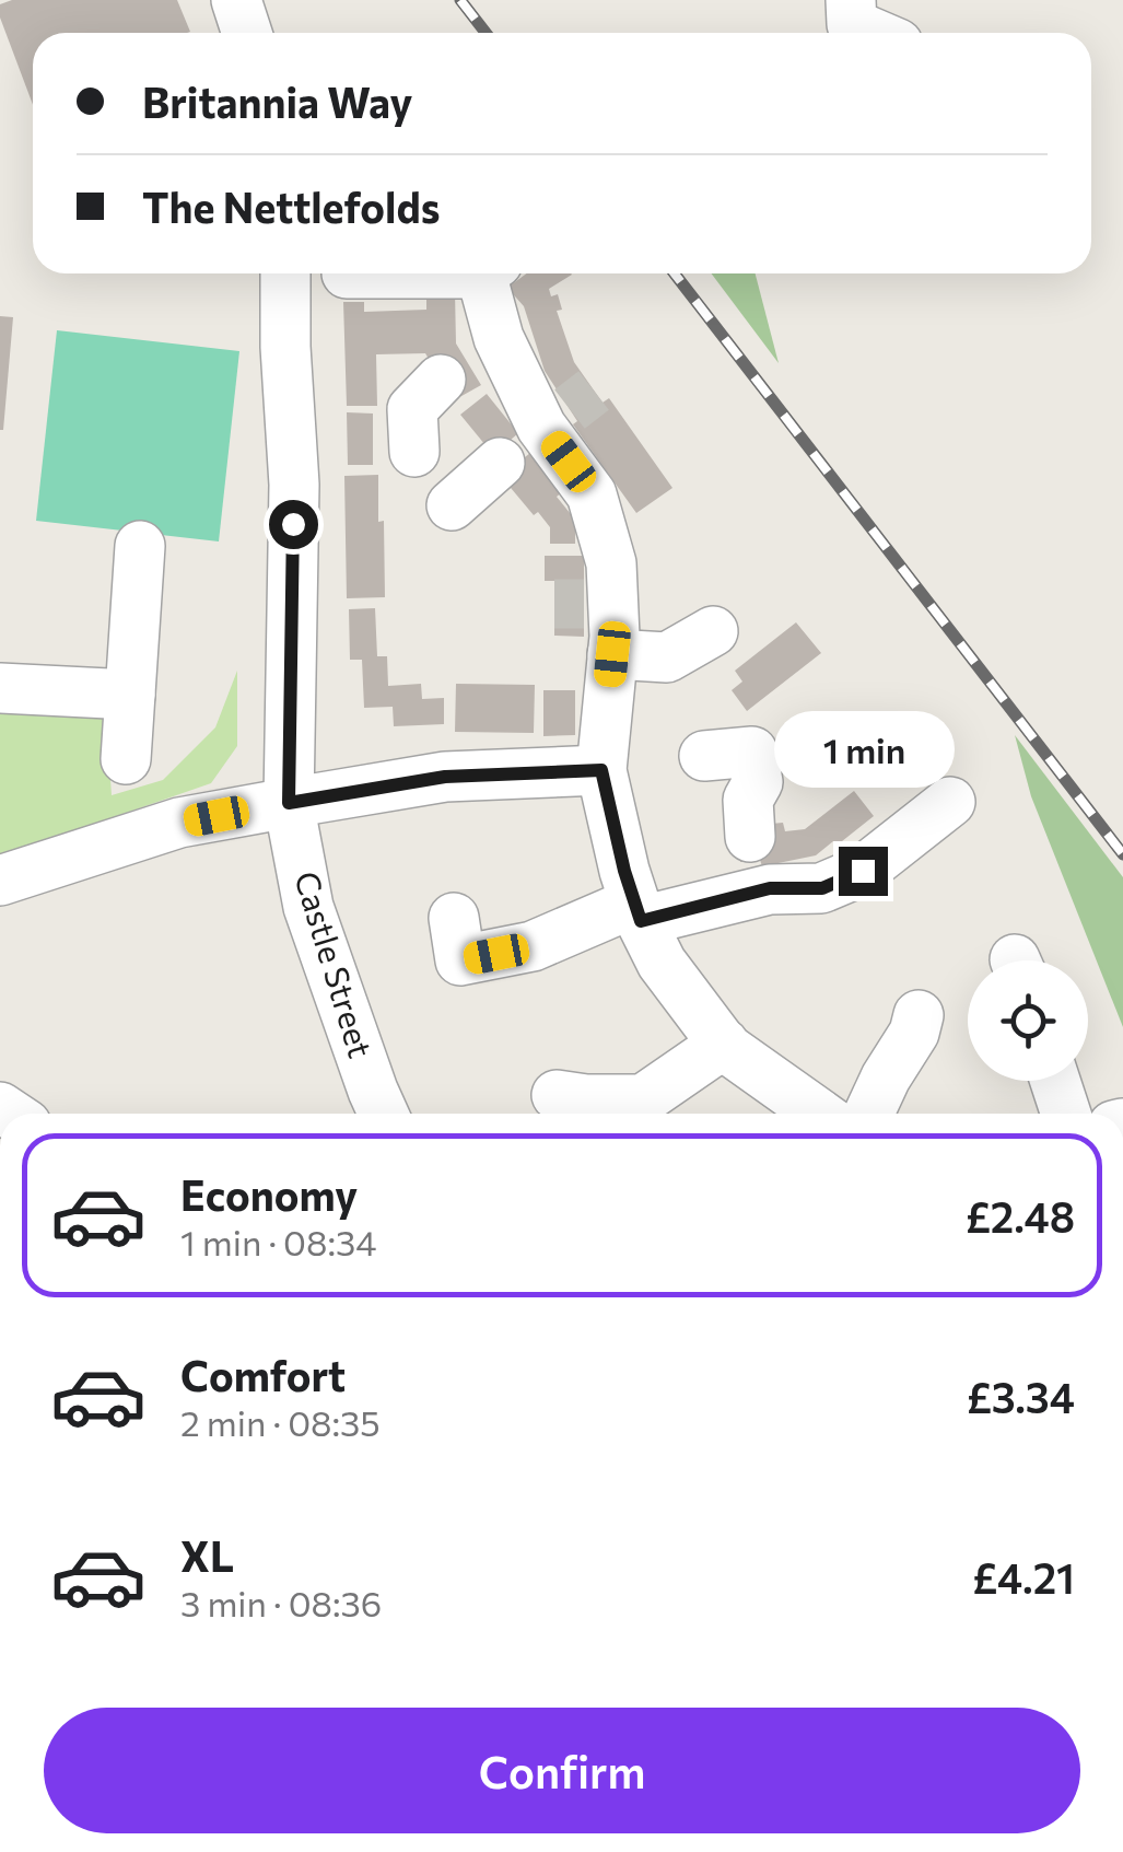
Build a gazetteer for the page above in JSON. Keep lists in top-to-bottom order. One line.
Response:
{"streets":{"street":["Castle Street"]},"page":{"banner":["Britannia Way","The Nettlefolds"],"bubble":"1 min","list":[{"name":"Economy","note":"1 min · 08:34","value":"£2.48"},{"name":"Comfort","note":"2 min · 08:35","value":"£3.34"},{"name":"XL","note":"3 min · 08:36","value":"£4.21"}],"buttons":"Confirm"}}
